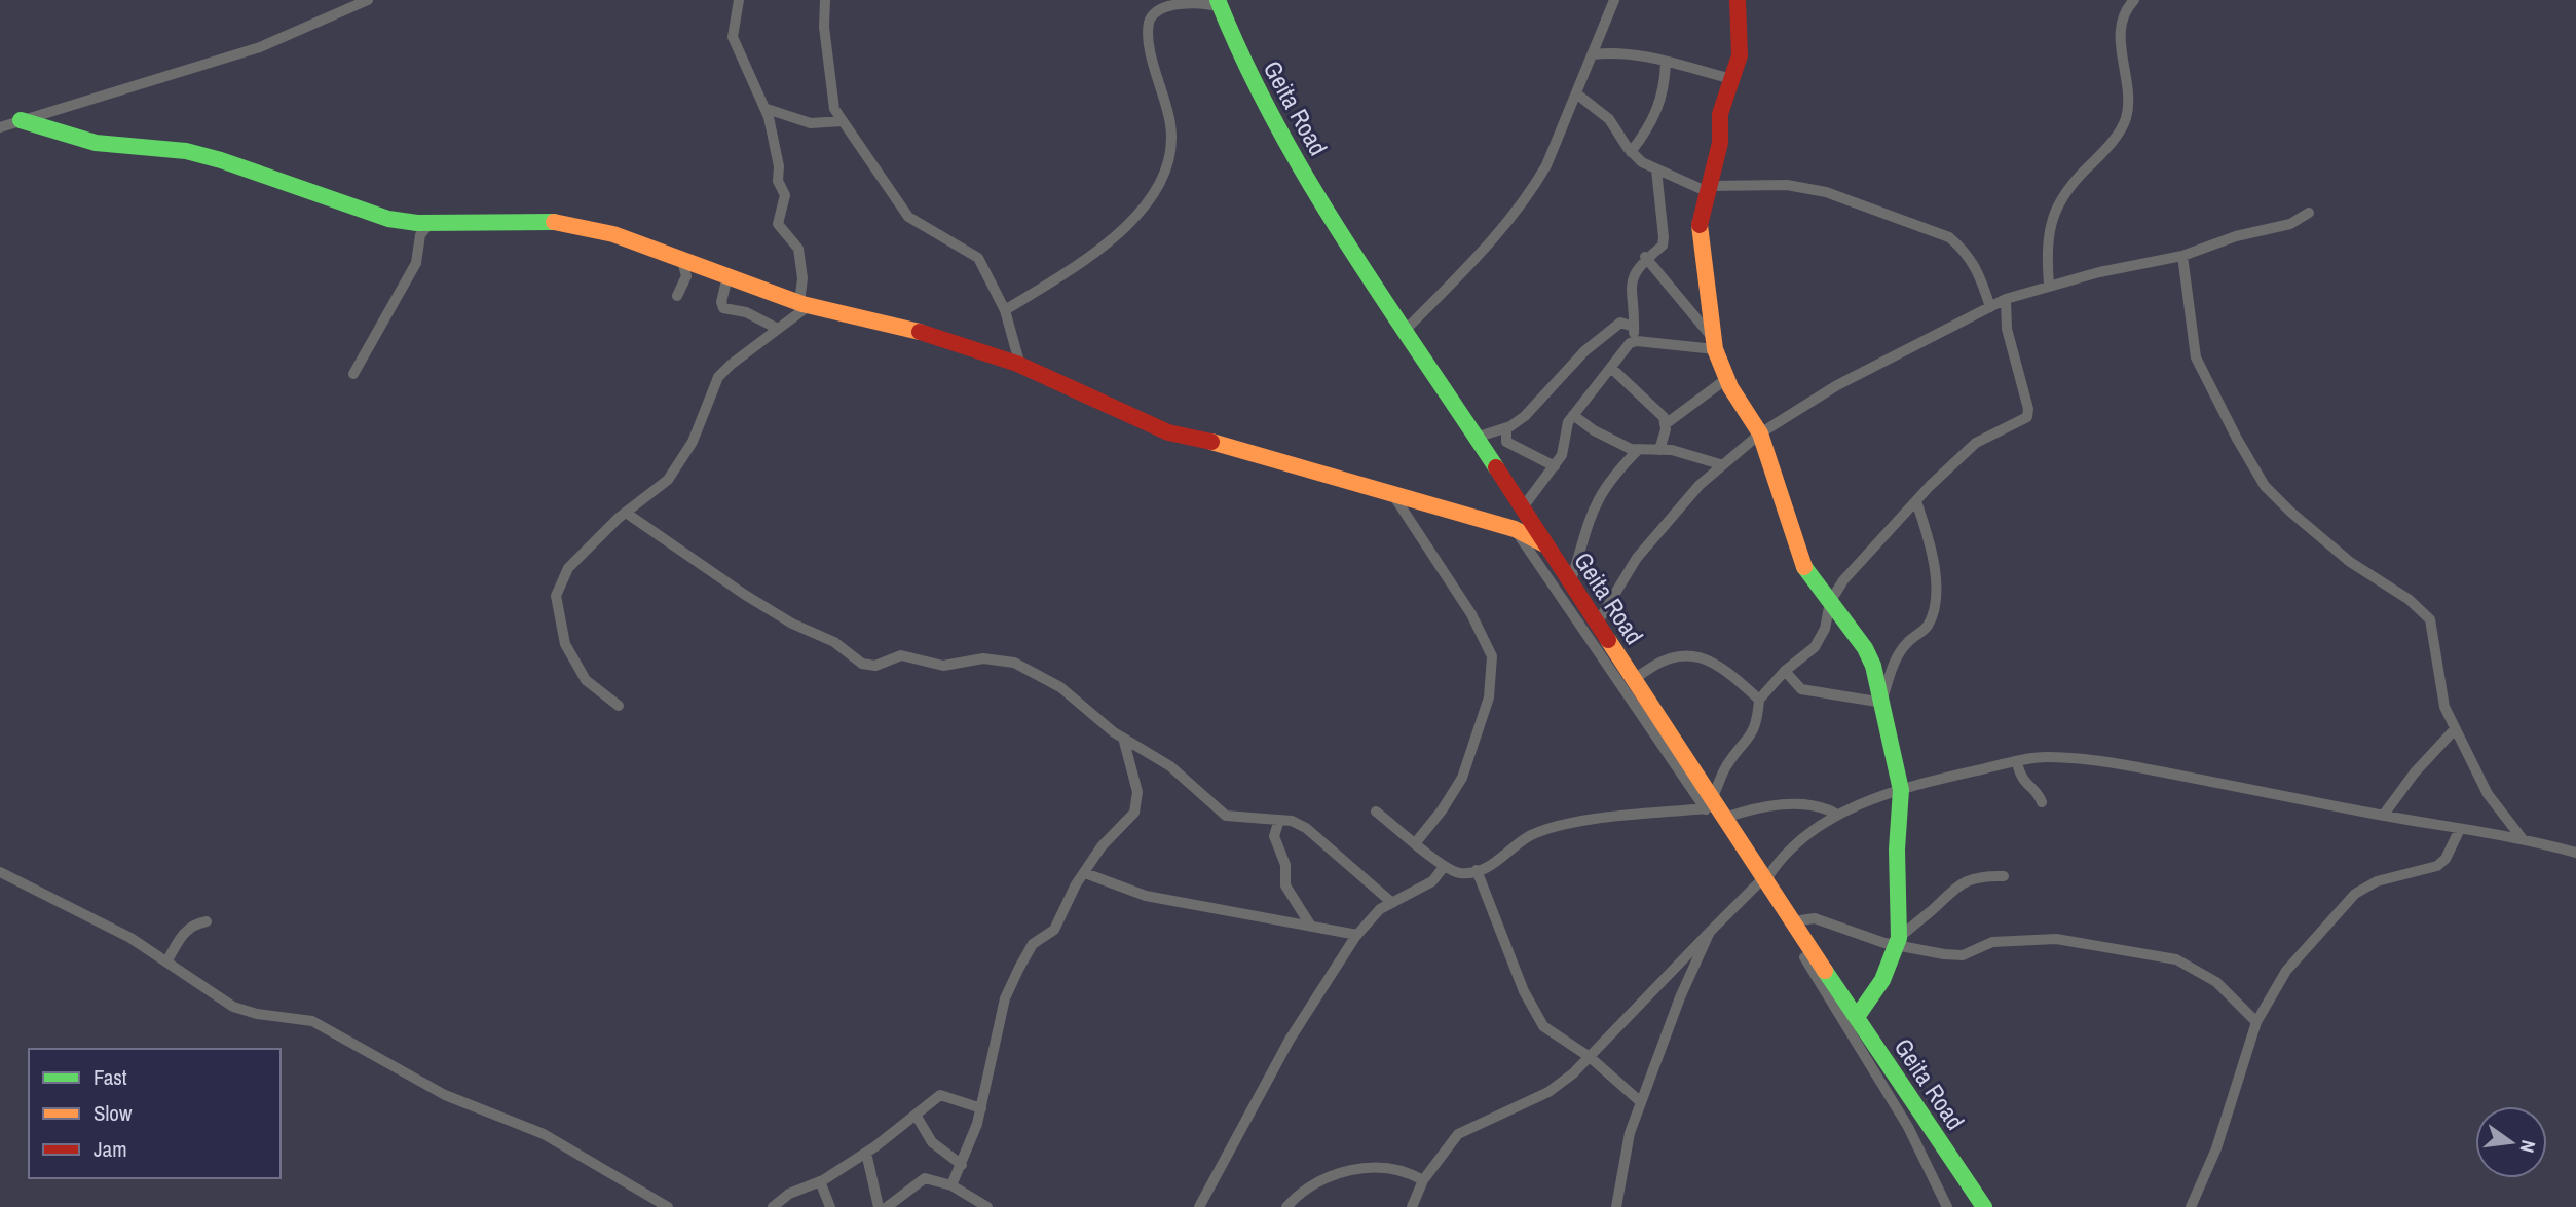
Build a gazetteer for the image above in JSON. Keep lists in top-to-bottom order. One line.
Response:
{"streets":{"main road":["Geita Road"]},"legend":["Fast","Slow","Jam"],"north":"right"}
